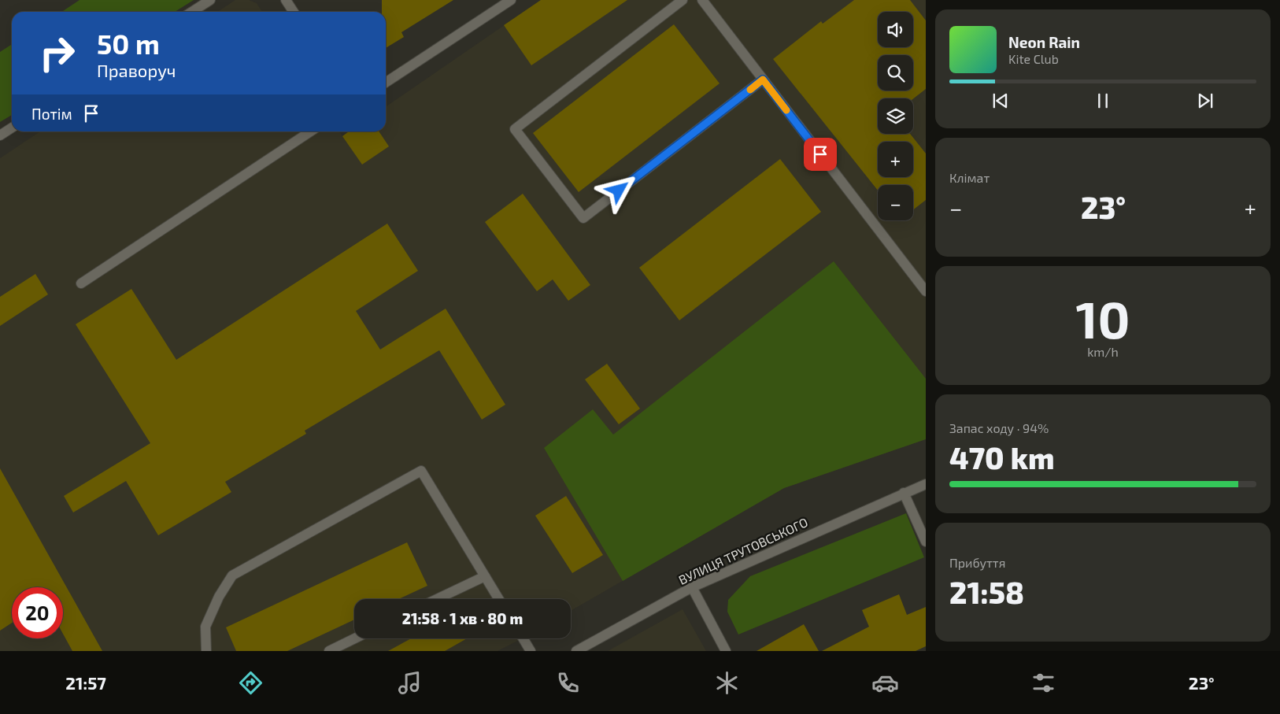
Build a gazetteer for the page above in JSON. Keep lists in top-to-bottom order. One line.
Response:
{"streets":{"street":["ВУЛИЦЯ ТРУТОВСЬКОГО"]},"page":{"map_buttons":["+","−"],"turn":["50 m","Праворуч"],"song":["Neon Rain","Kite Club"],"then":"Потім","tile":["Клімат",["10","km/h"],["Запас ходу · 94%","470 km"],["Прибуття","21:58"]],"heat":["−","23°","+"],"limit":"20","trip":"21:58 · 1 хв · 80 m","tabs":["21:57","23°"]}}
